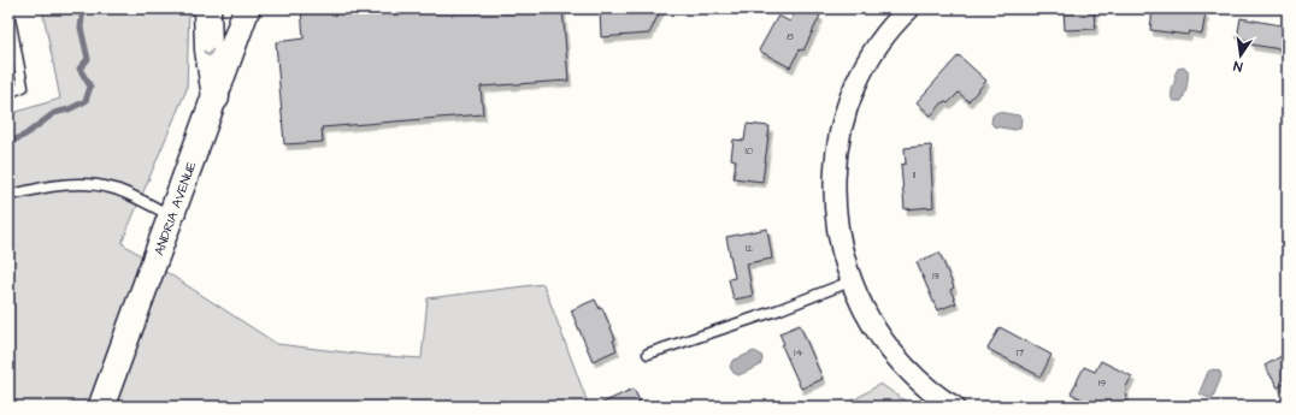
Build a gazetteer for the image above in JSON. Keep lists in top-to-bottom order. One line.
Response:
{"streets":{"street":["ANDRIA AVENUE"]},"house_numbers":["8","10","11","12","13","14","17","19"],"north":"bottom"}
